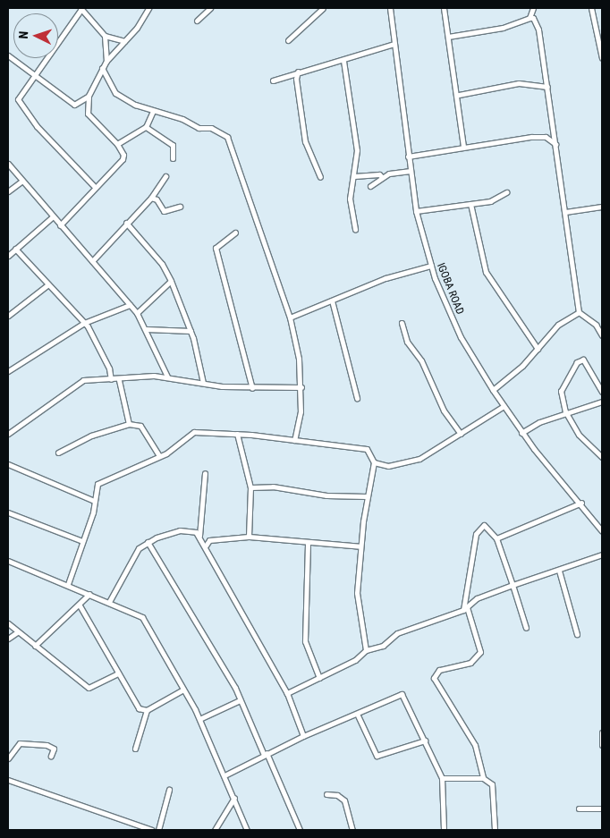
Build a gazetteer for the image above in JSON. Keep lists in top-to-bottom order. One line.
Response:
{"streets":{"street":["IGOBA ROAD"]},"north":"left"}
